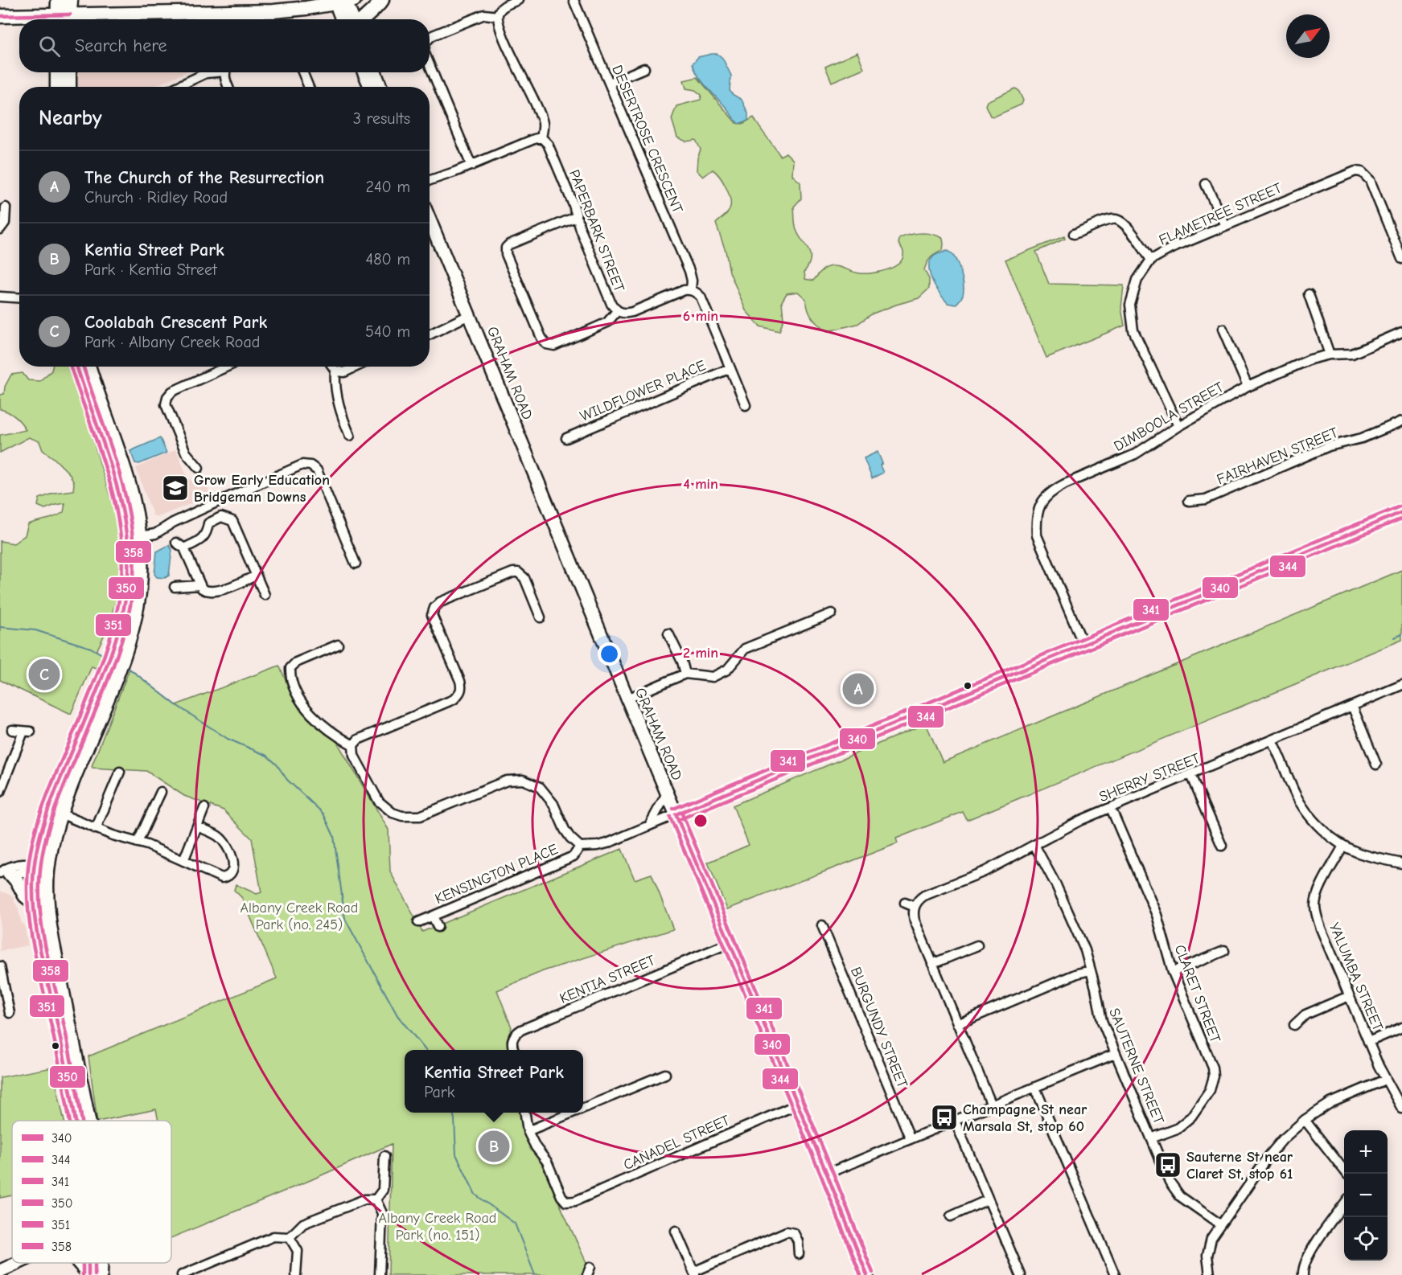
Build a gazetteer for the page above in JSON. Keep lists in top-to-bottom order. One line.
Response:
{"streets":{"street":["DESERTROSE CRESCENT","FLAMETREE STREET","PAPERBARK STREET","GRAHAM ROAD","WILDFLOWER PLACE","DIMBOOLA STREET","FAIRHAVEN STREET","SHERRY STREET","KENSINGTON PLACE","YALUMBA STREET","KENTIA STREET","CLARET STREET","BURGUNDY STREET","SAUTERNE STREET","CANADEL STREET"]},"crossings":[["DESERTROSE CRESCENT","PAPERBARK STREET"],["FLAMETREE STREET","DIMBOOLA STREET"],["GRAHAM ROAD","KENTIA STREET"],["GRAHAM ROAD","CANADEL STREET"],["SHERRY STREET","CLARET STREET"],["SHERRY STREET","SAUTERNE STREET"],["CLARET STREET","SAUTERNE STREET"]],"parks":["Albany Creek Road Park (no. 245)","Albany Creek Road Park (no. 151)"],"places":{"school or university":["Grow Early Education Bridgeman Downs"],"bus stop":["Champagne St near Marsala St, stop 60","Sauterne St near Claret St, stop 61"]},"lines":["transit line 350","transit line 351","transit line 358","transit line 341","transit line 340","transit line 344"],"legend":["340","344","341","350","351","358"],"north":"top right","page":{"search":"Search here","heading":["Nearby","3 results"],"list":[{"mark":"A","name":"The Church of the Resurrection","note":"Church · Ridley Road","value":"240 m"},{"mark":"B","name":"Kentia Street Park","note":"Park · Kentia Street","value":"480 m"},{"mark":"C","name":"Coolabah Crescent Park","note":"Park · Albany Creek Road","value":"540 m"}],"pins":["C","A","B"],"popup":["Kentia Street Park","Park"],"map_buttons":["+","−"]},"rings":["6 min","4 min","2 min"]}
